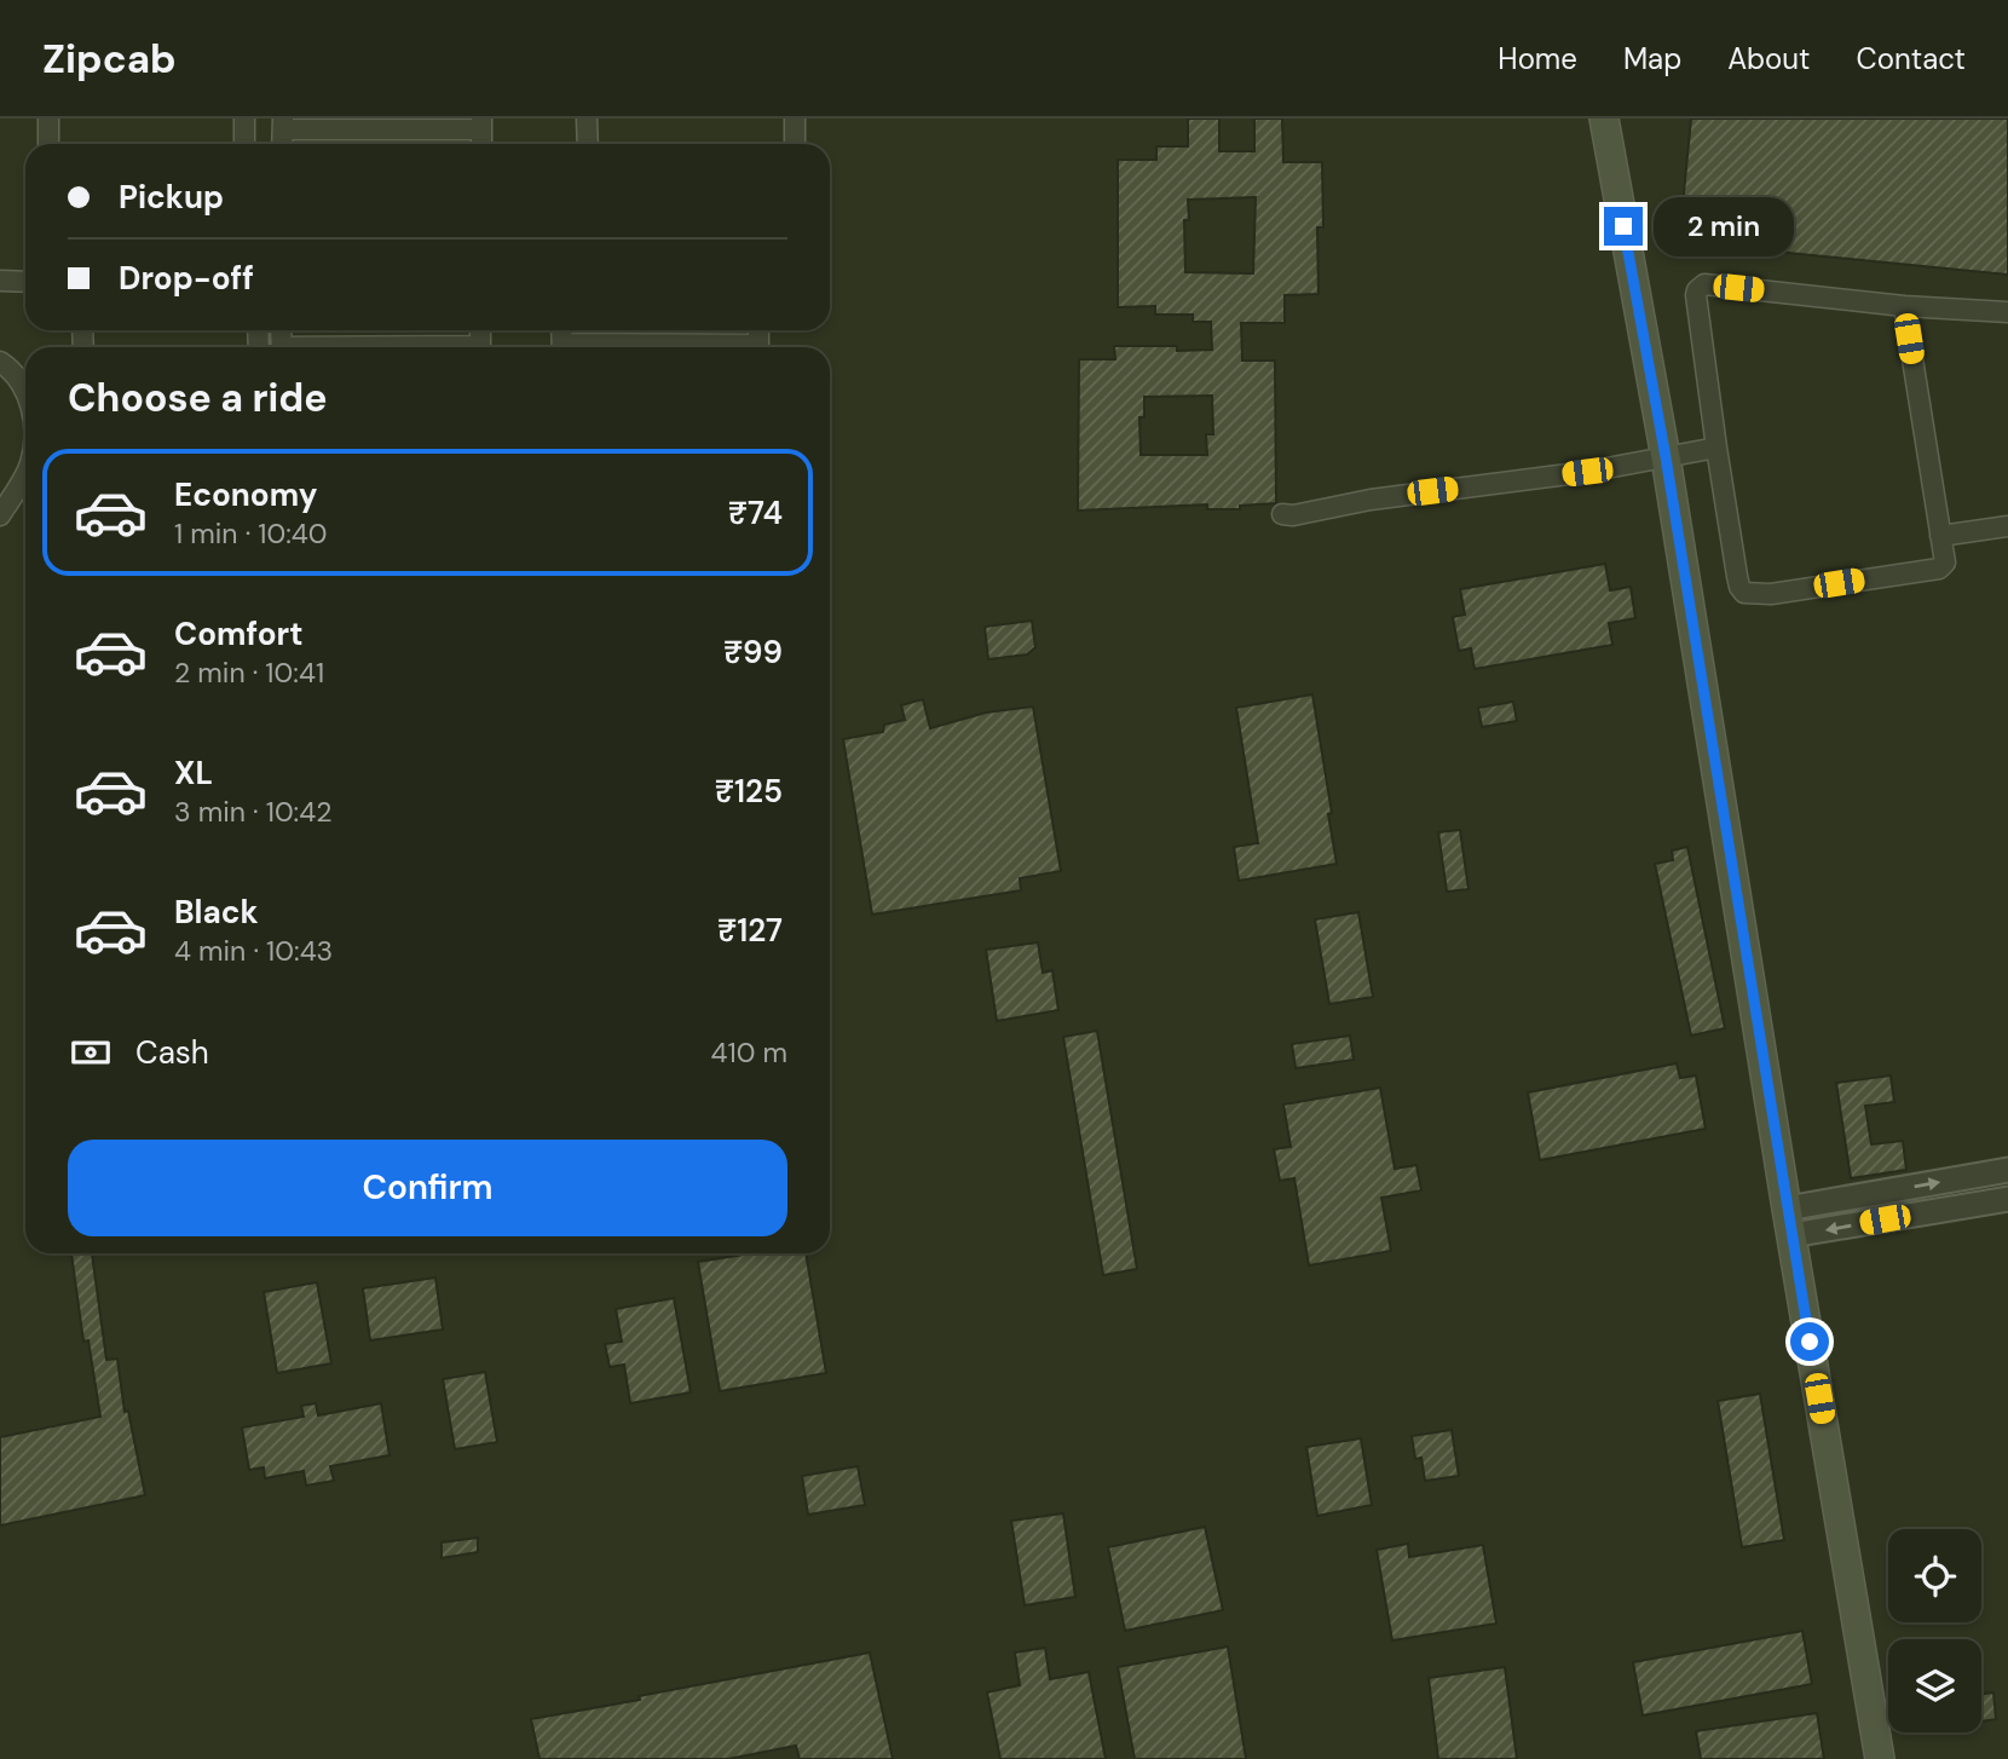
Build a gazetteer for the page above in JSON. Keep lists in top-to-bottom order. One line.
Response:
{"page":{"header":"Zipcab","nav":["Home","Map","About","Contact"],"banner":["Pickup","Drop-off"],"bubble":"2 min","heading":"Choose a ride","list":[{"name":"Economy","note":"1 min · 10:40","value":"₹74"},{"name":"Comfort","note":"2 min · 10:41","value":"₹99"},{"name":"XL","note":"3 min · 10:42","value":"₹125"},{"name":"Black","note":"4 min · 10:43","value":"₹127"}],"pay":["Cash","410 m"],"buttons":"Confirm"}}
